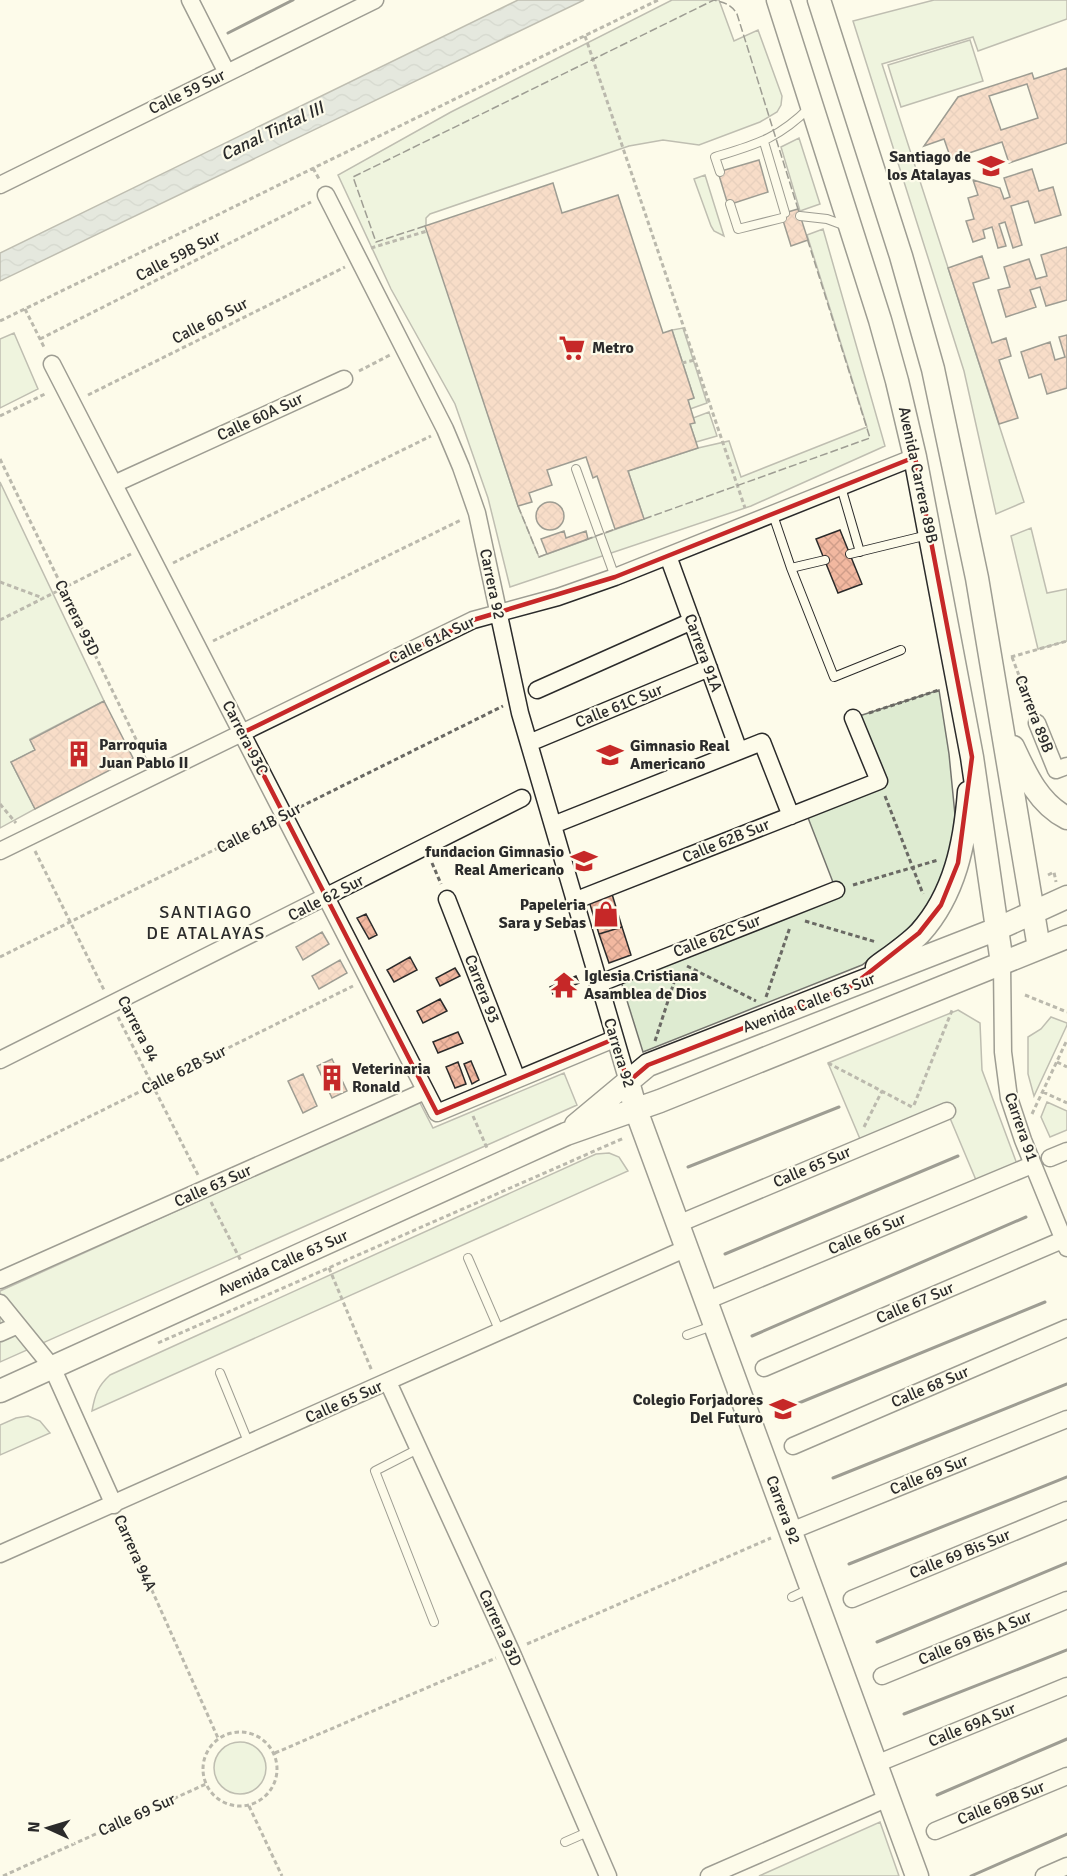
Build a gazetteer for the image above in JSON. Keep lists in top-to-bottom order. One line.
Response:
{"streets":{"main road":["Avenida Carrera 89B","Carrera 92","Avenida Calle 63 Sur"],"street":["Calle 59 Sur","Calle 60A Sur","Carrera 93D","Calle 61A Sur","Carrera 91A","Calle 61C Sur","Carrera 89B","Carrera 93C","Calle 62B Sur","Calle 62 Sur","Calle 62C Sur","Carrera 93","Carrera 91","Calle 65 Sur","Calle 63 Sur","Calle 66 Sur","Calle 67 Sur","Calle 68 Sur","Calle 69 Sur","Carrera 94A","Calle 69 Bis Sur","Calle 69 Bis A Sur","Calle 69A Sur","Calle 69B Sur"],"path":["Calle 59B Sur","Calle 60 Sur","Calle 61B Sur","Carrera 94"]},"crossings":[["Calle 59B Sur","Carrera 92"],["Calle 60 Sur","Carrera 92"],["Calle 60 Sur","Carrera 93C"],["Calle 60A Sur","Carrera 93C"],["Avenida Carrera 89B","Calle 61A Sur"],["Avenida Carrera 89B","Avenida Calle 63 Sur"],["Avenida Carrera 89B","Carrera 91"],["Carrera 92","Calle 61A Sur"],["Carrera 92","Calle 61C Sur"],["Carrera 92","Calle 61B Sur"],["Carrera 92","Calle 62B Sur"],["Carrera 92","Calle 62C Sur"],["Carrera 92","Avenida Calle 63 Sur"],["Carrera 92","Calle 65 Sur"],["Carrera 92","Calle 66 Sur"],["Carrera 92","Calle 69 Sur"],["Carrera 92","Calle 69A Sur"],["Carrera 93D","Calle 61A Sur"],["Carrera 93D","Calle 65 Sur"],["Calle 61A Sur","Carrera 91A"],["Calle 61A Sur","Carrera 93C"],["Calle 61A Sur","Carrera 94"],["Carrera 91A","Calle 61C Sur"],["Carrera 93C","Calle 61B Sur"],["Carrera 93C","Calle 62B Sur"],["Carrera 93C","Calle 62 Sur"],["Carrera 93C","Calle 63 Sur"],["Calle 61B Sur","Carrera 94"],["Calle 62B Sur","Carrera 94"],["Calle 62 Sur","Carrera 94"],["Avenida Calle 63 Sur","Carrera 91"],["Avenida Calle 63 Sur","Carrera 94A"],["Carrera 94","Calle 63 Sur"],["Carrera 91","Calle 67 Sur"],["Calle 65 Sur","Carrera 94A"],["Calle 69 Sur","Carrera 94A"]],"districts":["SANTIAGO DE ATALAYAS"],"water":["Canal Tintal III"],"places":{"school or university":["Santiago de los Atalayas","Gimnasio Real Americano","fundacion Gimnasio Real Americano","Colegio Forjadores Del Futuro"],"supermarket":["Metro"],"building":["Parroquia Juan Pablo II","Veterinaria Ronald"],"shop":["Papeleria Sara y Sebas"],"temple":["Iglesia Cristiana Asamblea de Dios"]},"north":"left"}
